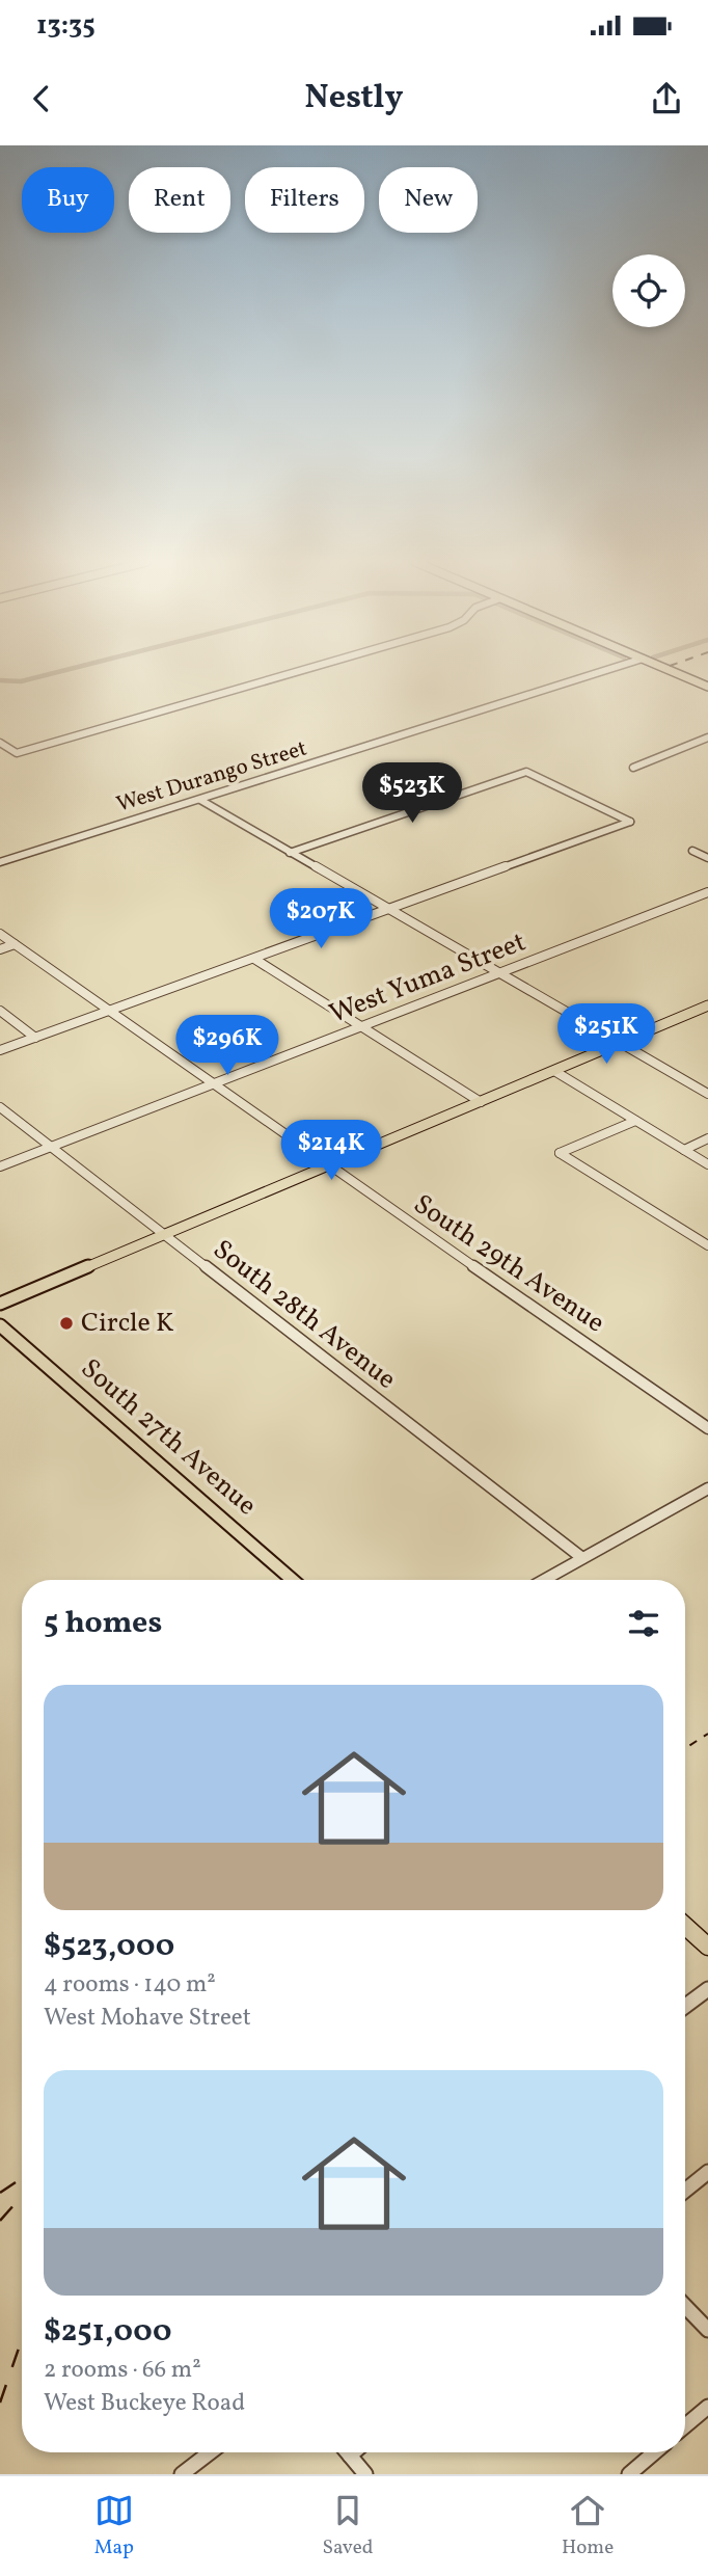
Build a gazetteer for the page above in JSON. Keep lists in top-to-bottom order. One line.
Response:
{"streets":{"main road":["South 27th Avenue"],"street":["West Durango Street","West Yuma Street","South 29th Avenue","South 28th Avenue"]},"crossings":[["West Yuma Street","South 29th Avenue"],["West Yuma Street","South 28th Avenue"]],"places":["Circle K"],"page":{"status":"13:35","header":"Nestly","chip":["Buy","Rent","Filters","New"],"price":["$523K","$207K","$251K","$296K","$214K"],"heading":"5 homes","list":[{"name":"$523,000","note":"4 rooms · 140 m² · West Mohave Street"},{"name":"$251,000","note":"2 rooms · 66 m² · West Buckeye Road"}],"tabs":["Map","Saved","Home"]}}
